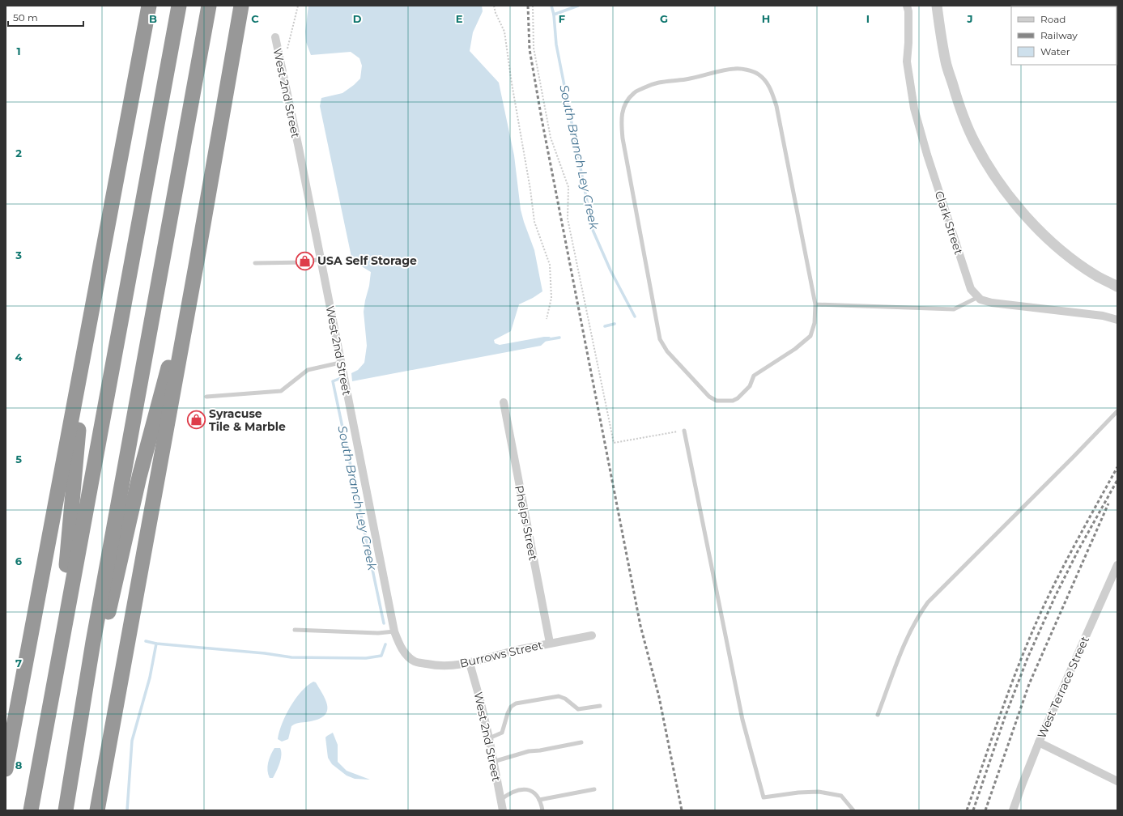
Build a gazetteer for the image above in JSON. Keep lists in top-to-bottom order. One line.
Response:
{"streets":{"street":["West 2nd Street","Clark Street","Phelps Street","Burrows Street","West Terrace Street"]},"crossings":[["West 2nd Street","Burrows Street"],["Phelps Street","Burrows Street"]],"water":["South Branch Ley Creek"],"places":{"shop":["USA Self Storage","Syracuse Tile & Marble"]},"legend":["Road","Railway","Water"],"scale_bar":"50 m","grid":{"columns":["B","C","D","E","F","G","H","I","J"],"rows":["1","2","3","4","5","6","7","8"]}}
